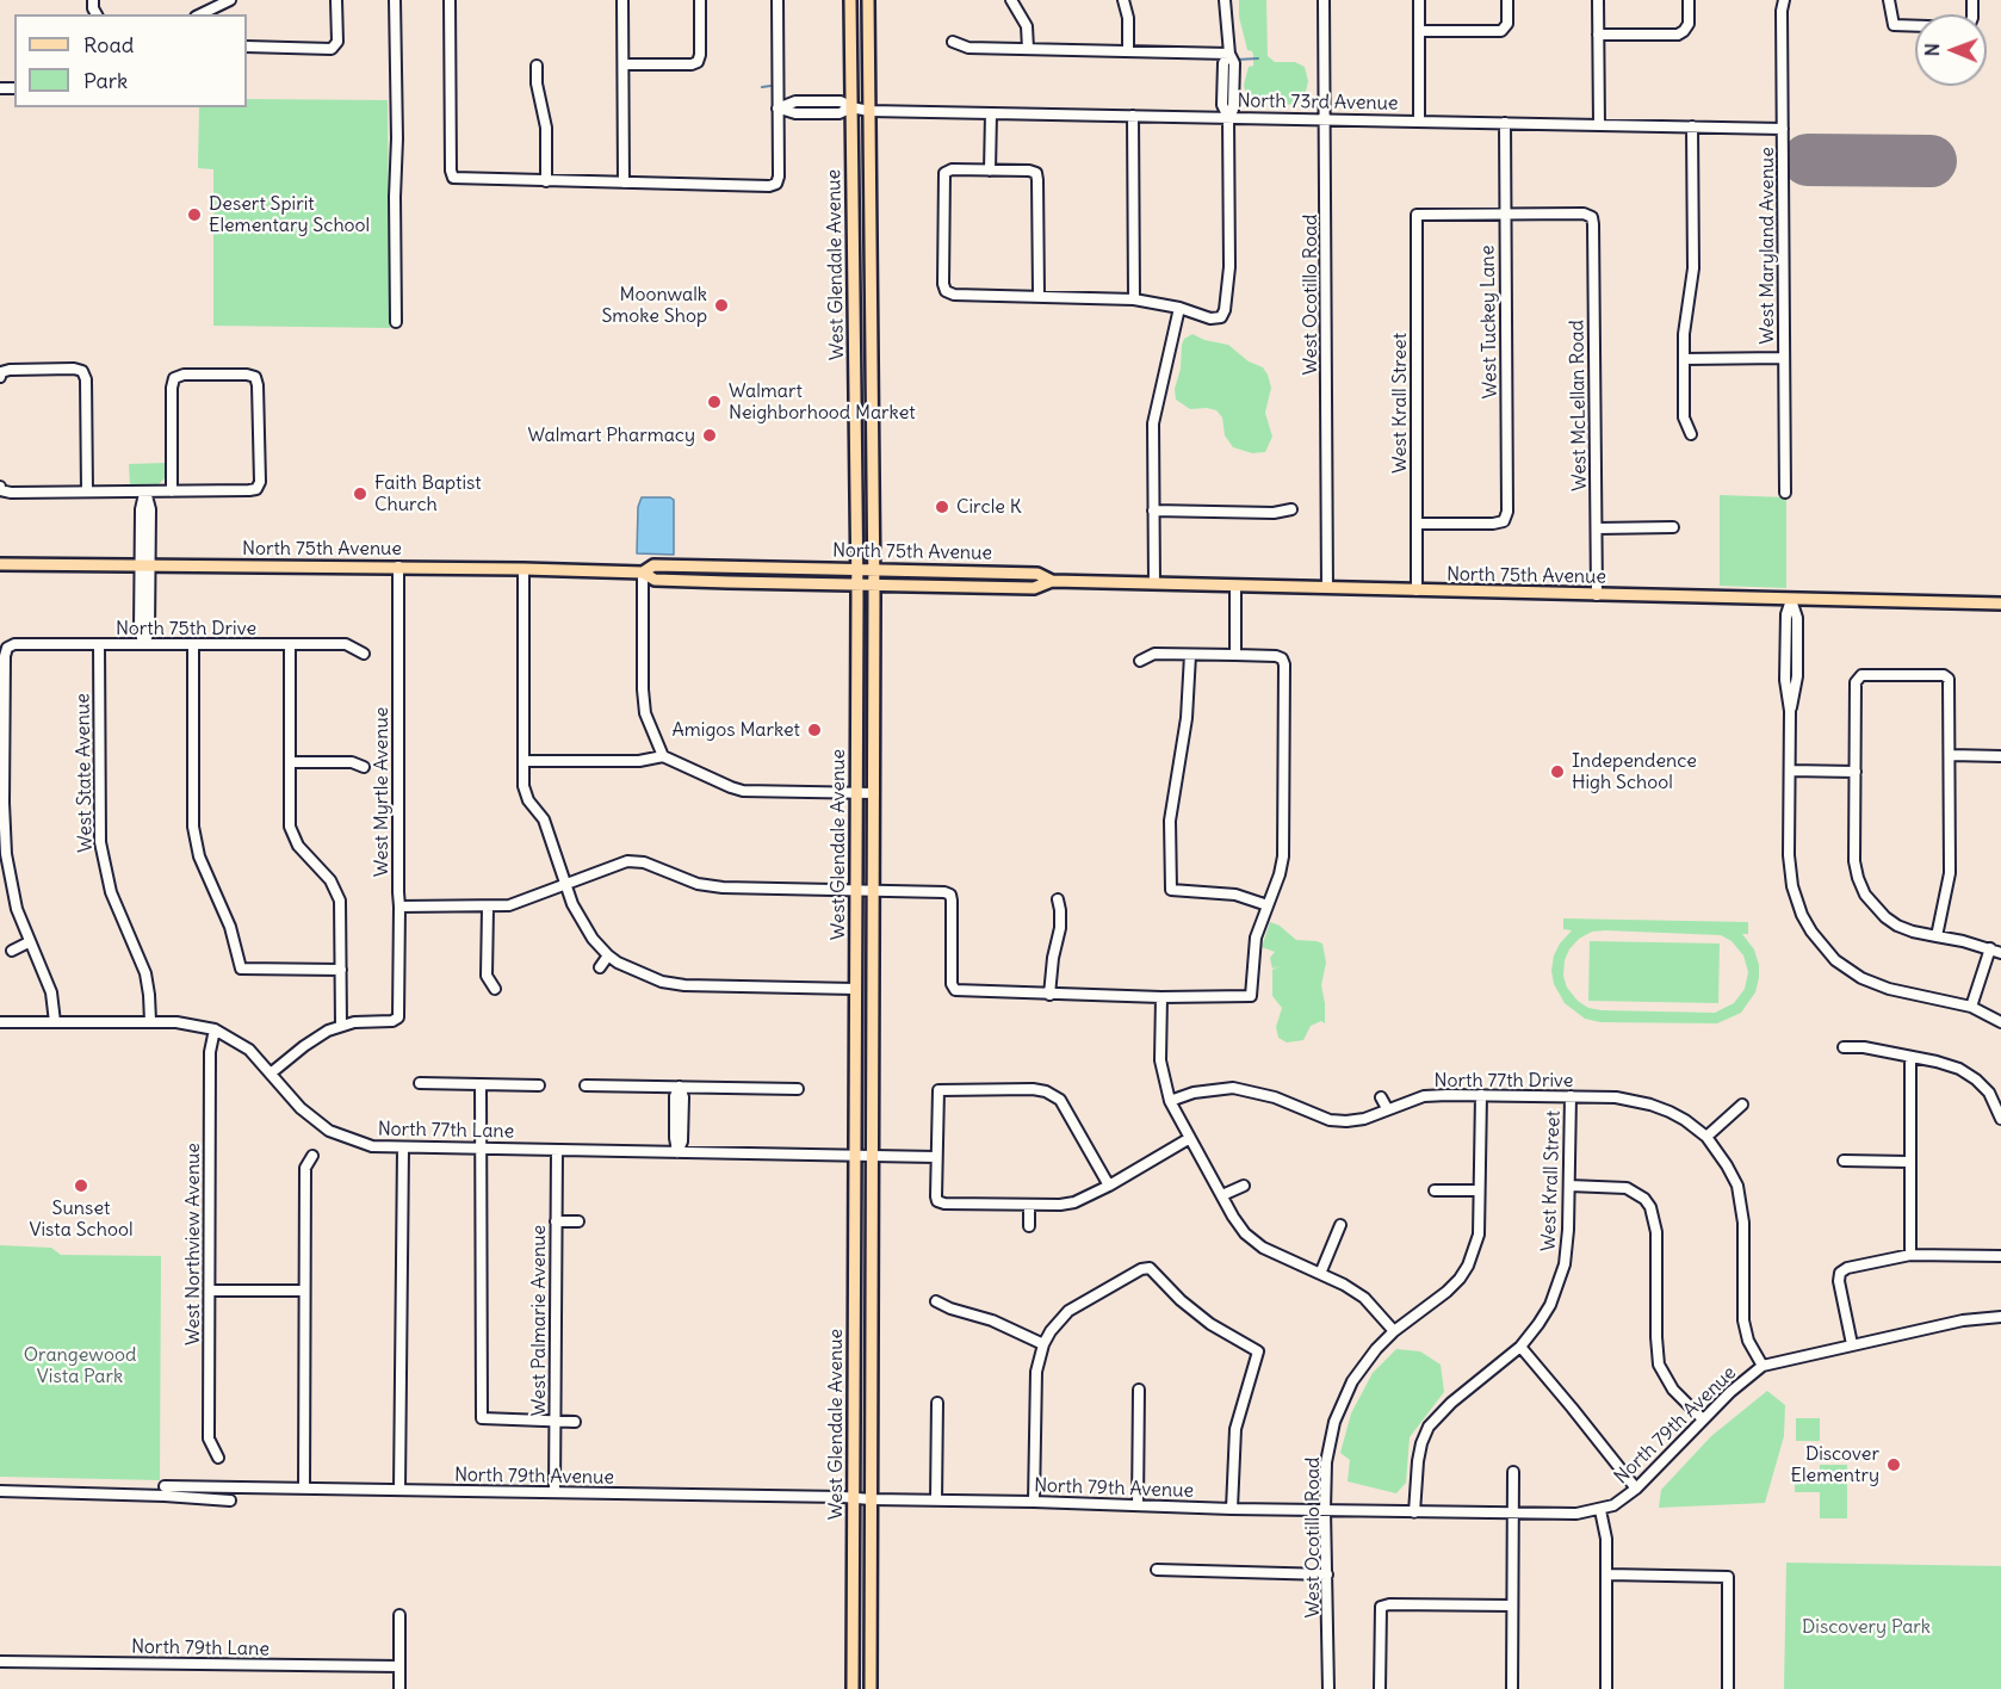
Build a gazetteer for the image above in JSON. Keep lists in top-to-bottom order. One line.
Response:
{"streets":{"main road":["West Glendale Avenue","North 75th Avenue"],"street":["North 73rd Avenue","West Maryland Avenue","West Ocotillo Road","West Tuckey Lane","West Krall Street","West McLellan Road","North 75th Drive","West State Avenue","West Myrtle Avenue","North 77th Drive","North 77th Lane","West Northview Avenue","West Palmarie Avenue","North 79th Avenue","North 79th Lane"]},"crossings":[["North 73rd Avenue","West Maryland Avenue"],["North 73rd Avenue","West Glendale Avenue"],["North 73rd Avenue","West Ocotillo Road"],["North 73rd Avenue","West Tuckey Lane"],["West Glendale Avenue","North 75th Avenue"],["West Glendale Avenue","North 77th Lane"],["West Glendale Avenue","North 79th Avenue"],["West Ocotillo Road","North 75th Avenue"],["West Ocotillo Road","North 79th Avenue"],["West Tuckey Lane","West Krall Street"],["West Tuckey Lane","West McLellan Road"],["West Krall Street","West McLellan Road"],["West Krall Street","North 75th Avenue"],["West Krall Street","North 77th Drive"],["West Krall Street","North 79th Avenue"],["West McLellan Road","North 75th Avenue"],["North 75th Avenue","West Myrtle Avenue"],["North 75th Drive","West State Avenue"],["West State Avenue","North 77th Lane"],["North 77th Drive","North 79th Avenue"],["North 77th Lane","West Northview Avenue"],["North 77th Lane","West Palmarie Avenue"],["West Palmarie Avenue","North 79th Avenue"]],"parks":["Orangewood Vista Park","Discovery Park"],"places":["Desert Spirit Elementary School","Moonwalk Smoke Shop","Walmart Neighborhood Market","Walmart Pharmacy","Faith Baptist Church","Circle K","Amigos Market","Independence High School","Sunset Vista School","Discover Elementry"],"legend":["Road","Park"],"north":"left"}
